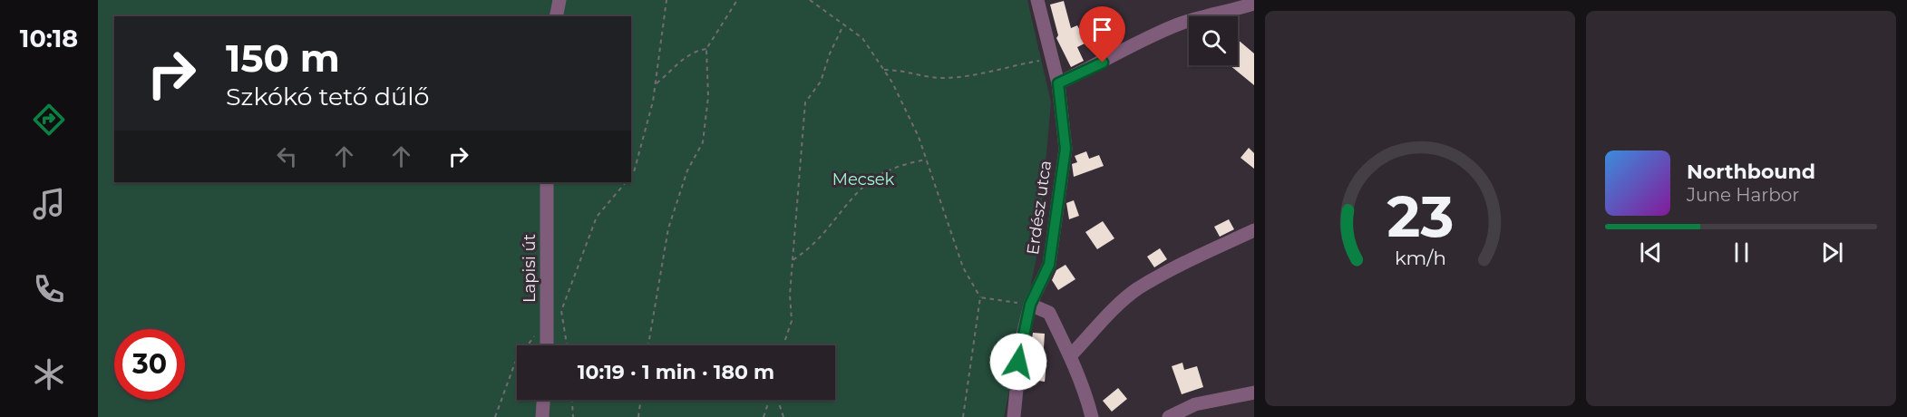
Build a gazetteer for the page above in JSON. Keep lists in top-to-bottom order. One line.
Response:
{"streets":{"street":["Erdész utca","Lapisi út"]},"parks":["Mecsek"],"page":{"tabs":"10:18","turn":["150 m","Szkókó tető dűlő"],"song":["Northbound","June Harbor"],"limit":"30","trip":"10:19 · 1 min · 180 m","gauge":["23","km/h"]}}
